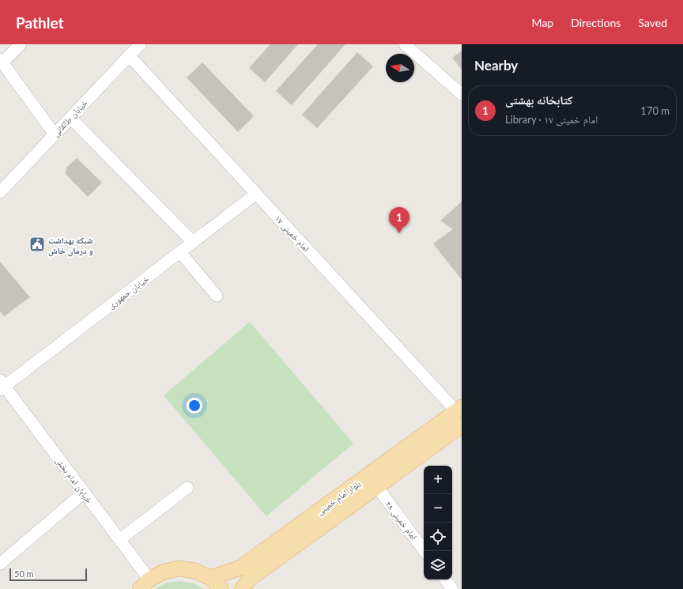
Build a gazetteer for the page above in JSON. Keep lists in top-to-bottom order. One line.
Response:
{"streets":{"main road":["بلوار امام خمینی"],"street":["خیابان طالقانی","امام خمینی ۱۷","خیابان جمهوری","خیابان امام بخش","امام خمینی ۲۸"]},"crossings":[["خیابان طالقانی","امام خمینی ۱۷"],["امام خمینی ۱۷","خیابان جمهوری"],["امام خمینی ۱۷","بلوار امام خمینی"],["خیابان جمهوری","خیابان امام بخش"],["بلوار امام خمینی","امام خمینی ۲۸"]],"places":{"public building":["شبکه بهداشت و درمان خاش"]},"scale_bar":"50 m","north":"left","page":{"header":"Pathlet","nav":["Map","Directions","Saved"],"heading":"Nearby","list":[{"mark":"1","name":"کتابخانه بهشتی","note":"Library · امام خمینی ۱۷","value":"170 m"}],"pins":"1","map_buttons":["+","−"],"scale":"50 m"}}
